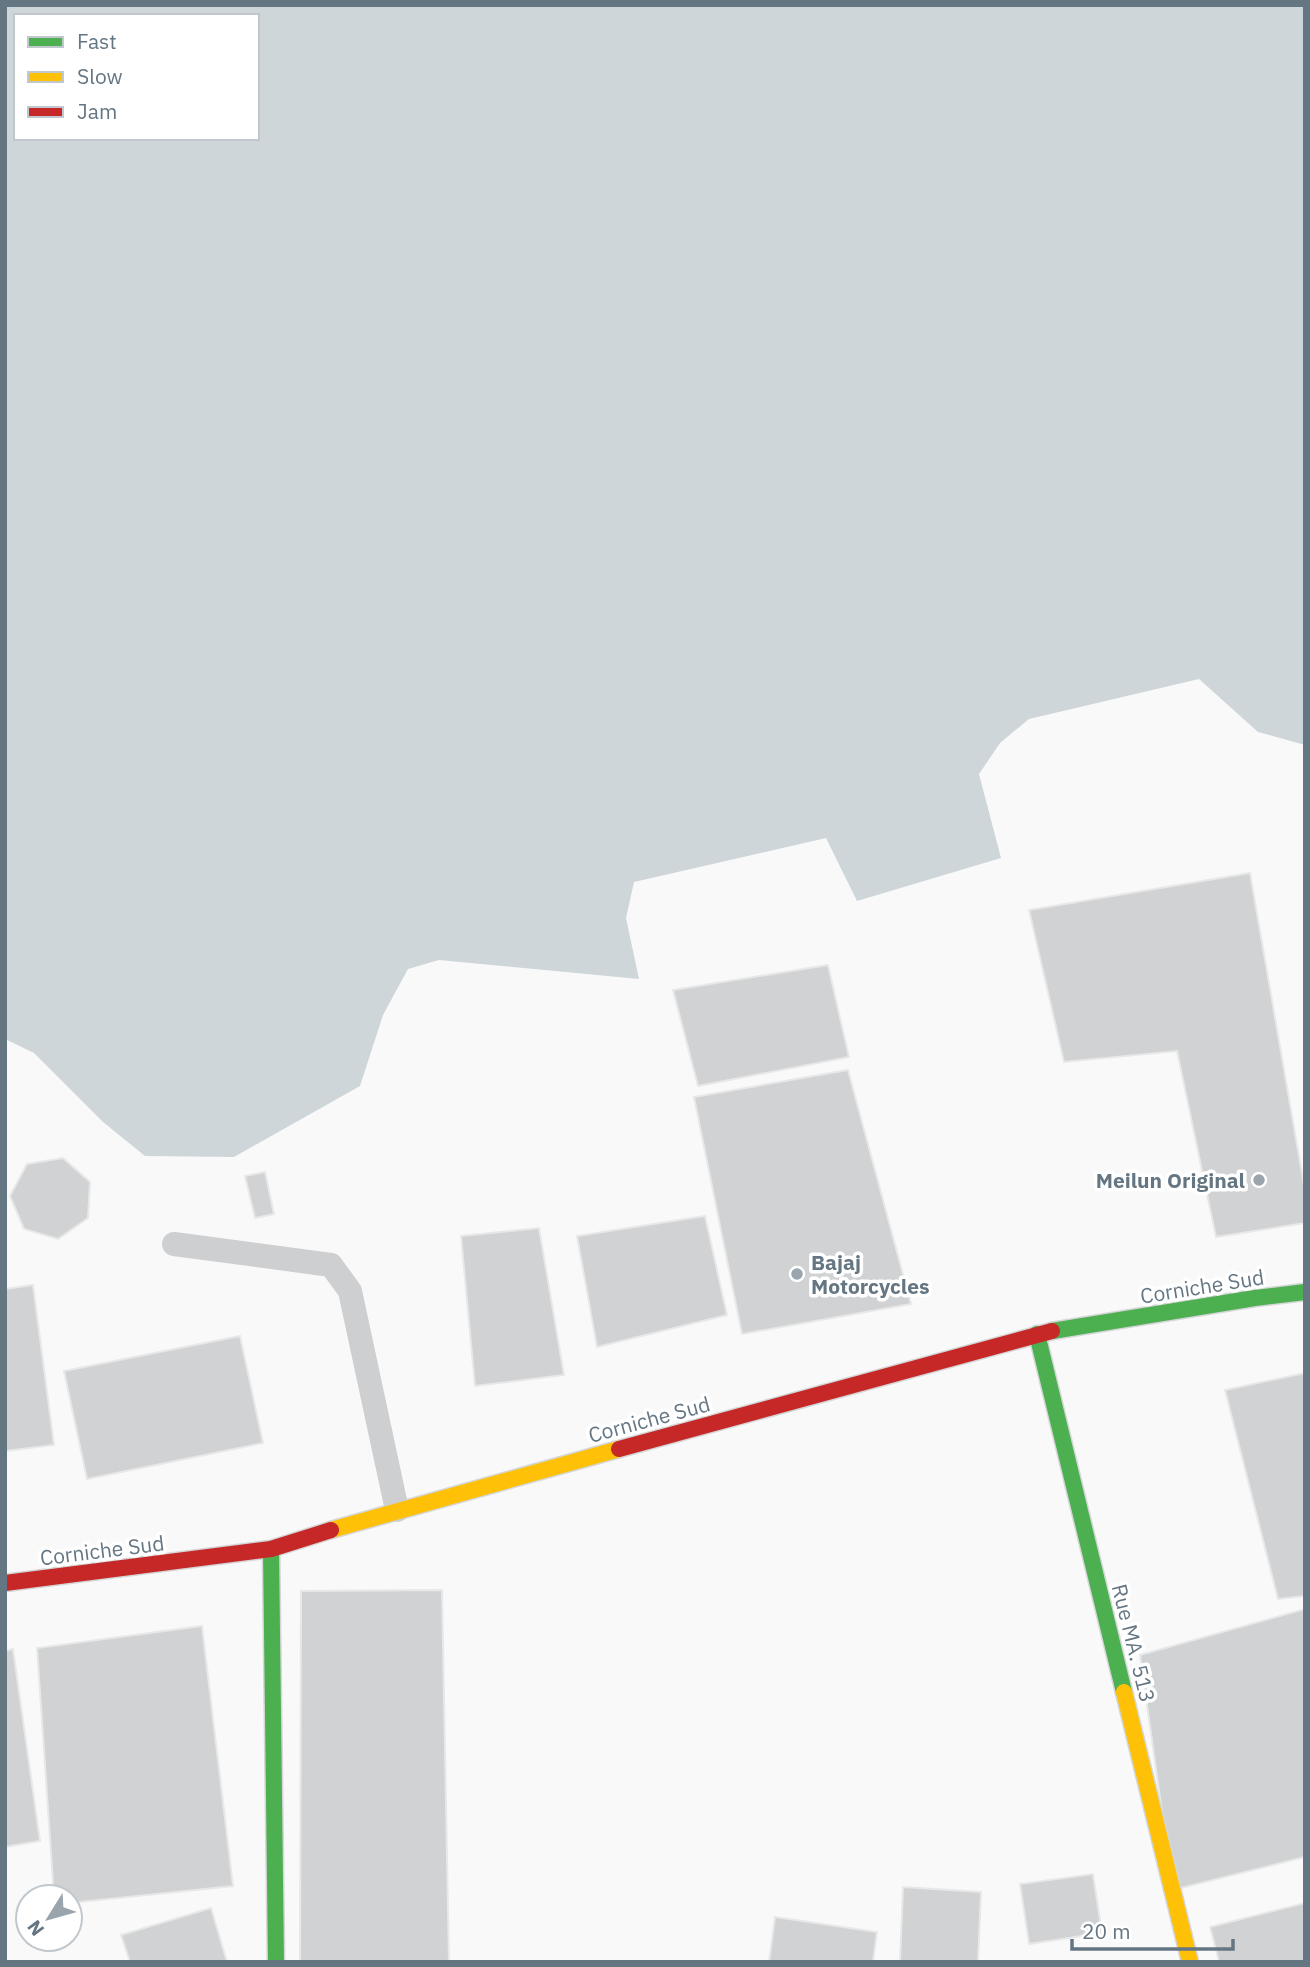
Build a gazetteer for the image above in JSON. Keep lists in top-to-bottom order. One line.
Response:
{"streets":{"main road":["Corniche Sud","Rue MA. 513"]},"crossings":[["Corniche Sud","Rue MA. 513"]],"places":["Meilun Original","Bajaj Motorcycles"],"legend":["Fast","Slow","Jam"],"scale_bar":"20 m","north":"bottom left"}
